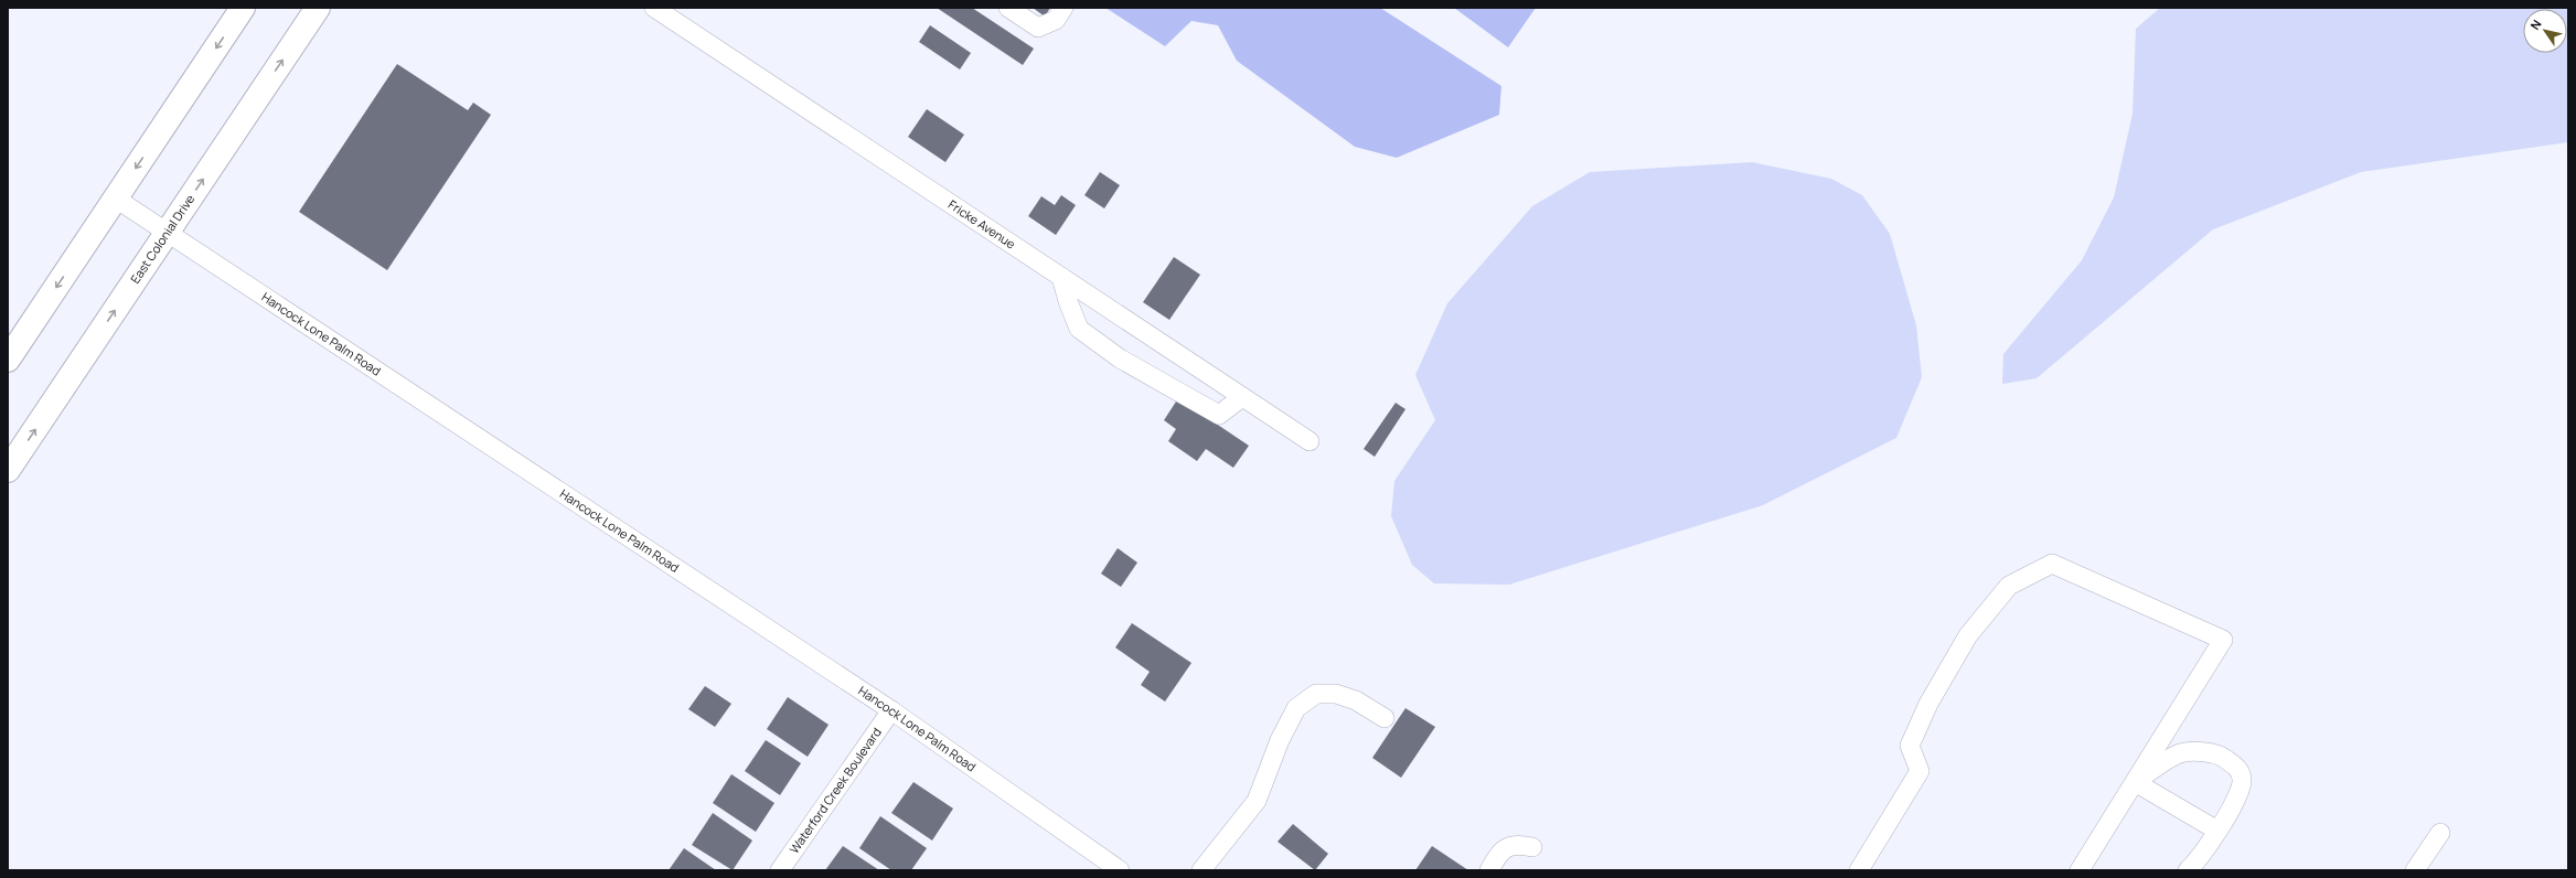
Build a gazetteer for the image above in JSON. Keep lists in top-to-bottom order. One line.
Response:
{"streets":{"highway":["East Colonial Drive"],"street":["Fricke Avenue","Hancock Lone Palm Road","Waterford Creek Boulevard"]},"crossings":[["East Colonial Drive","Hancock Lone Palm Road"],["Hancock Lone Palm Road","Waterford Creek Boulevard"]],"north":"top left"}
